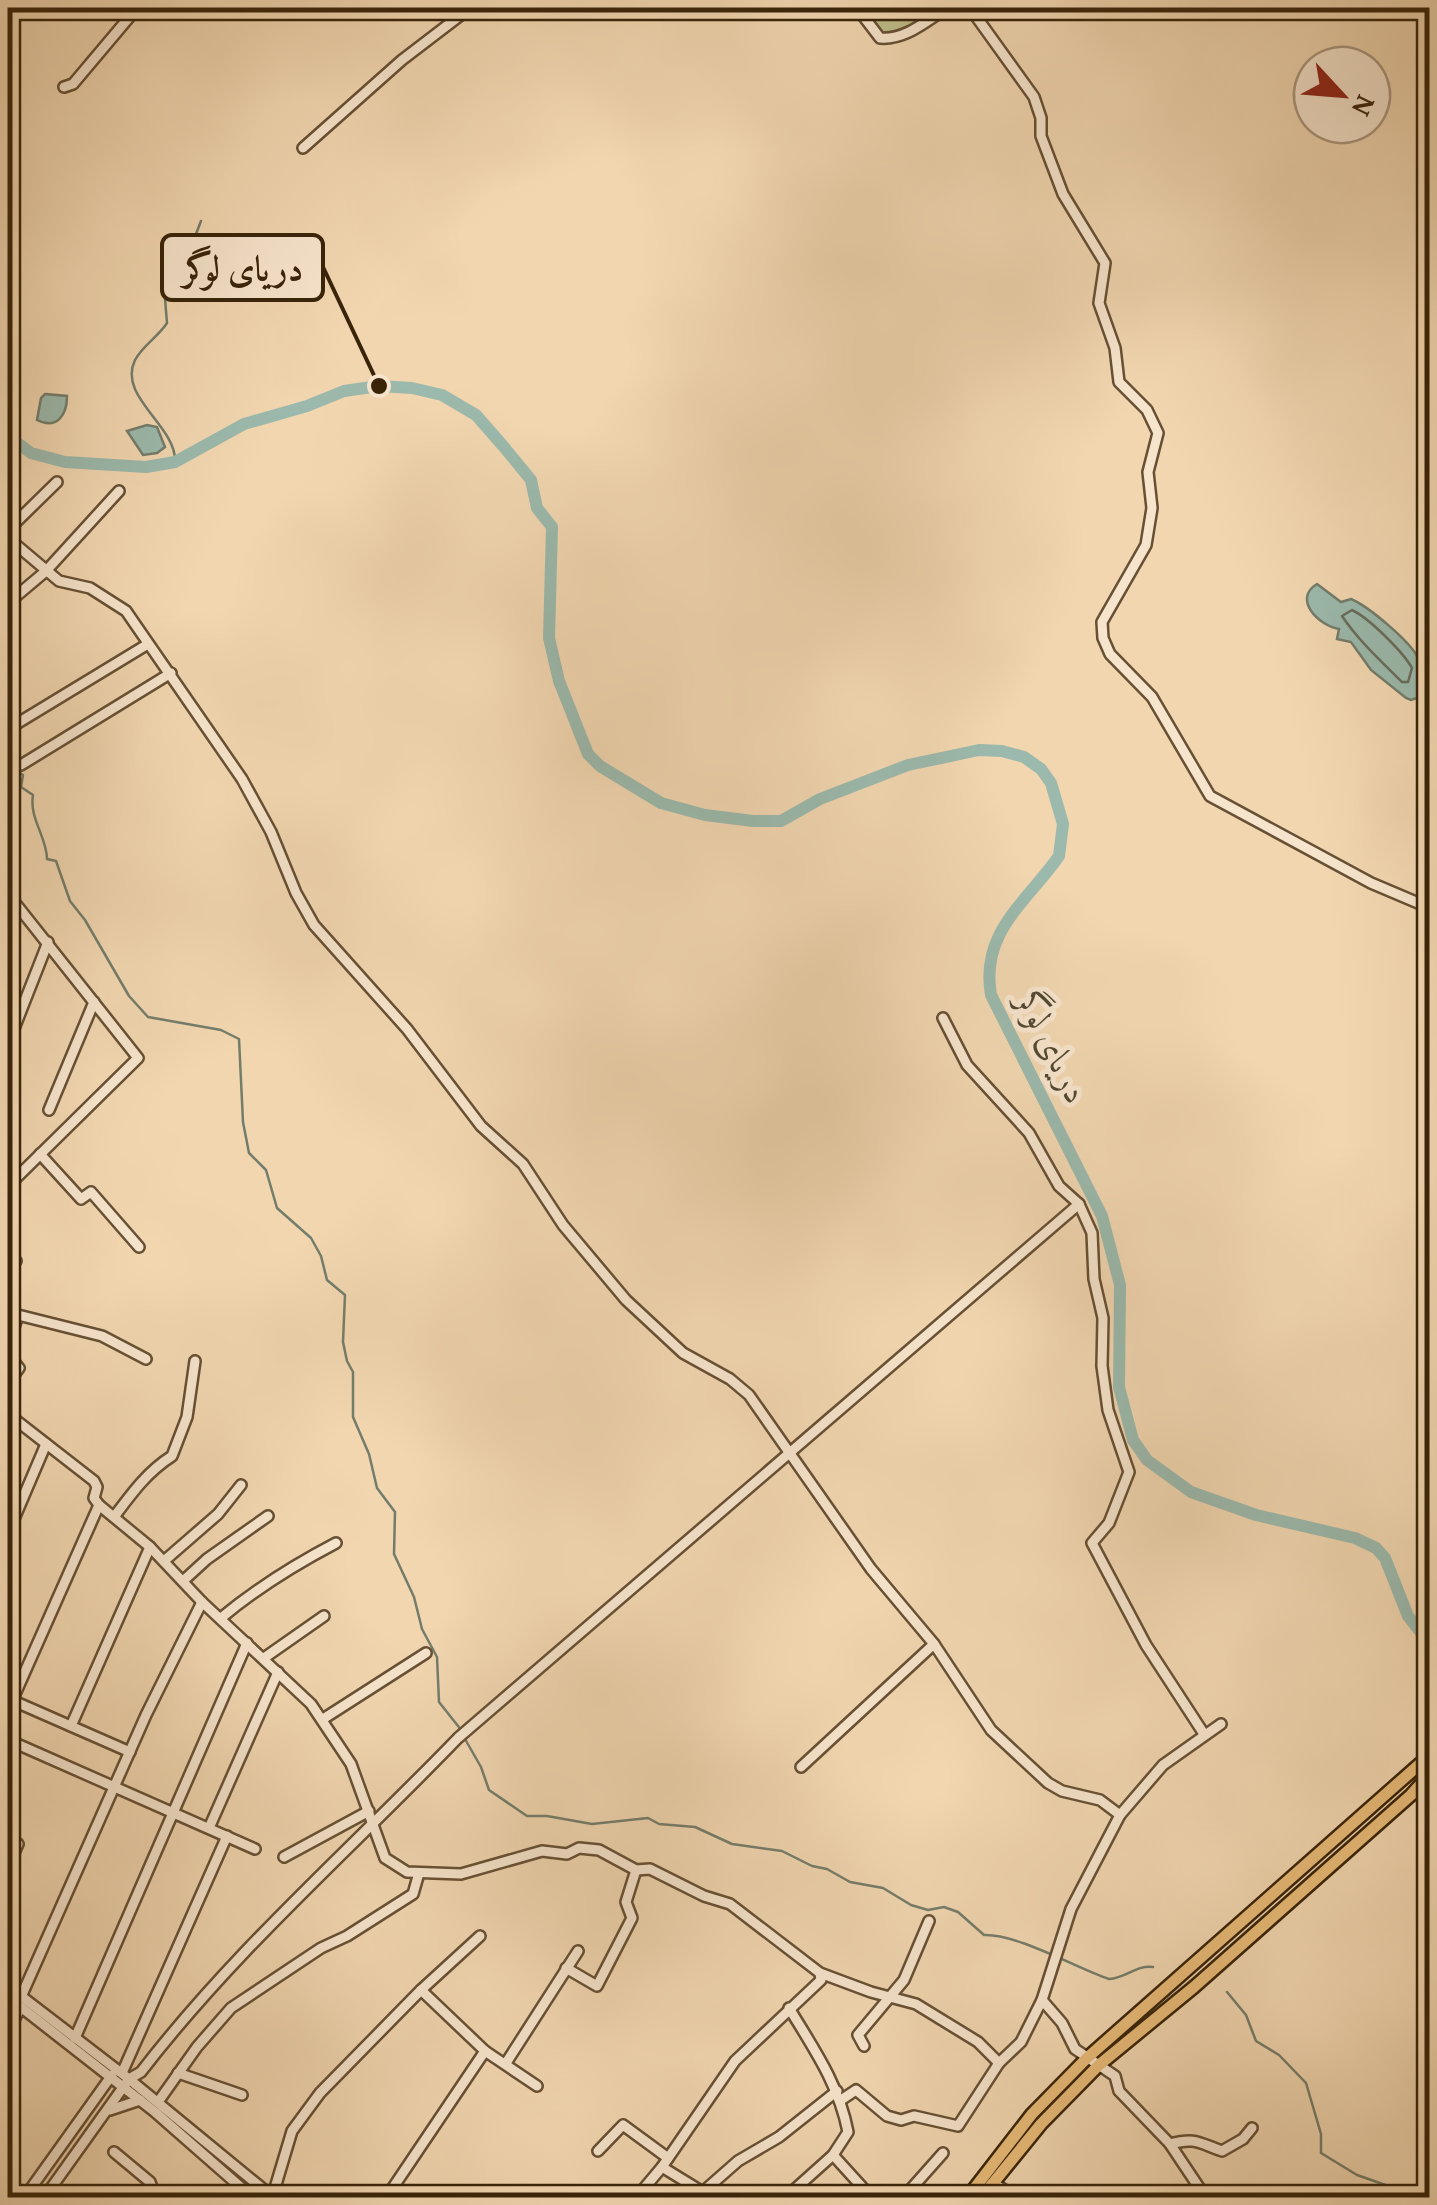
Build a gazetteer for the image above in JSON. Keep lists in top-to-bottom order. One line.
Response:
{"water":["دریای لوگر"],"places":["دریای لوگر"],"north":"bottom right"}
